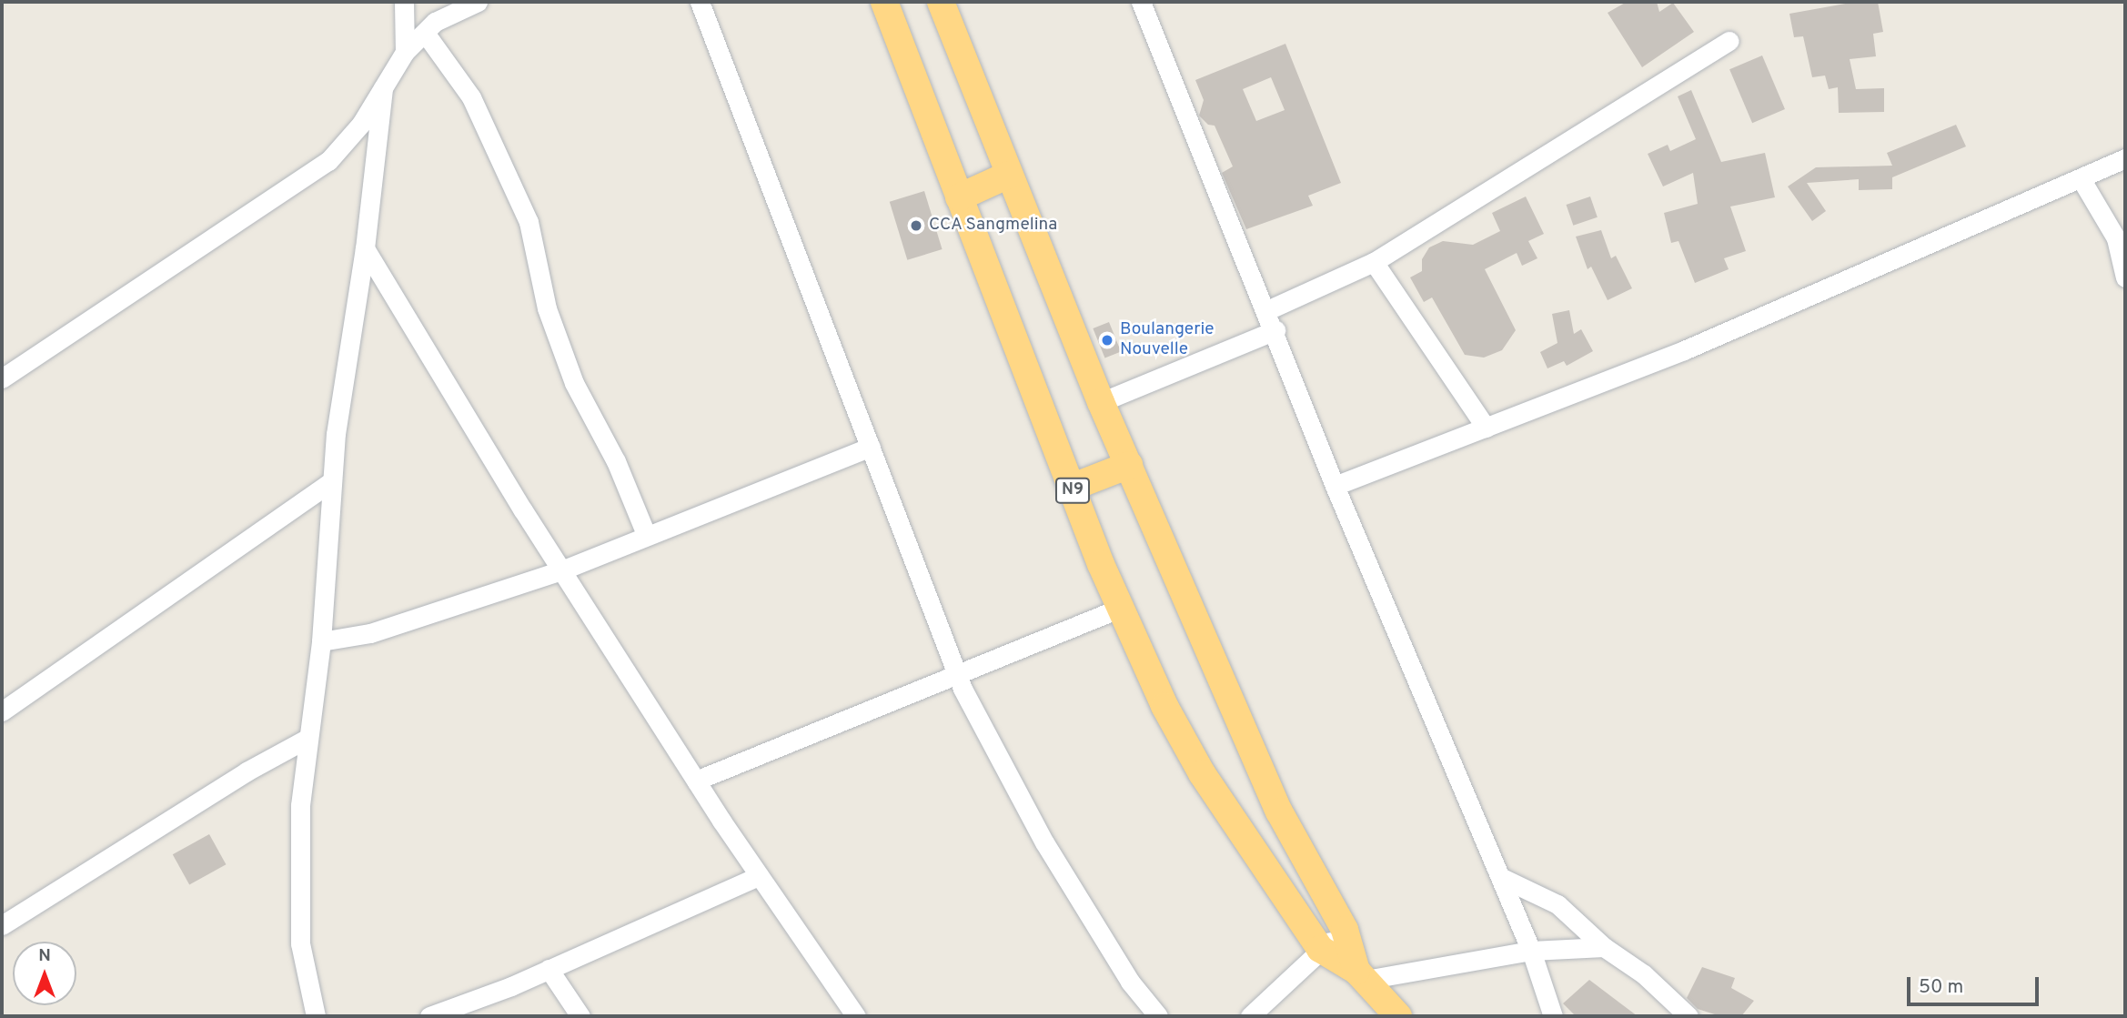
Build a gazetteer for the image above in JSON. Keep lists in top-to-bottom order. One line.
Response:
{"streets":{"highway":["N9"]},"places":["CCA Sangmelina","Boulangerie Nouvelle"],"scale_bar":"50 m","north":"top"}
